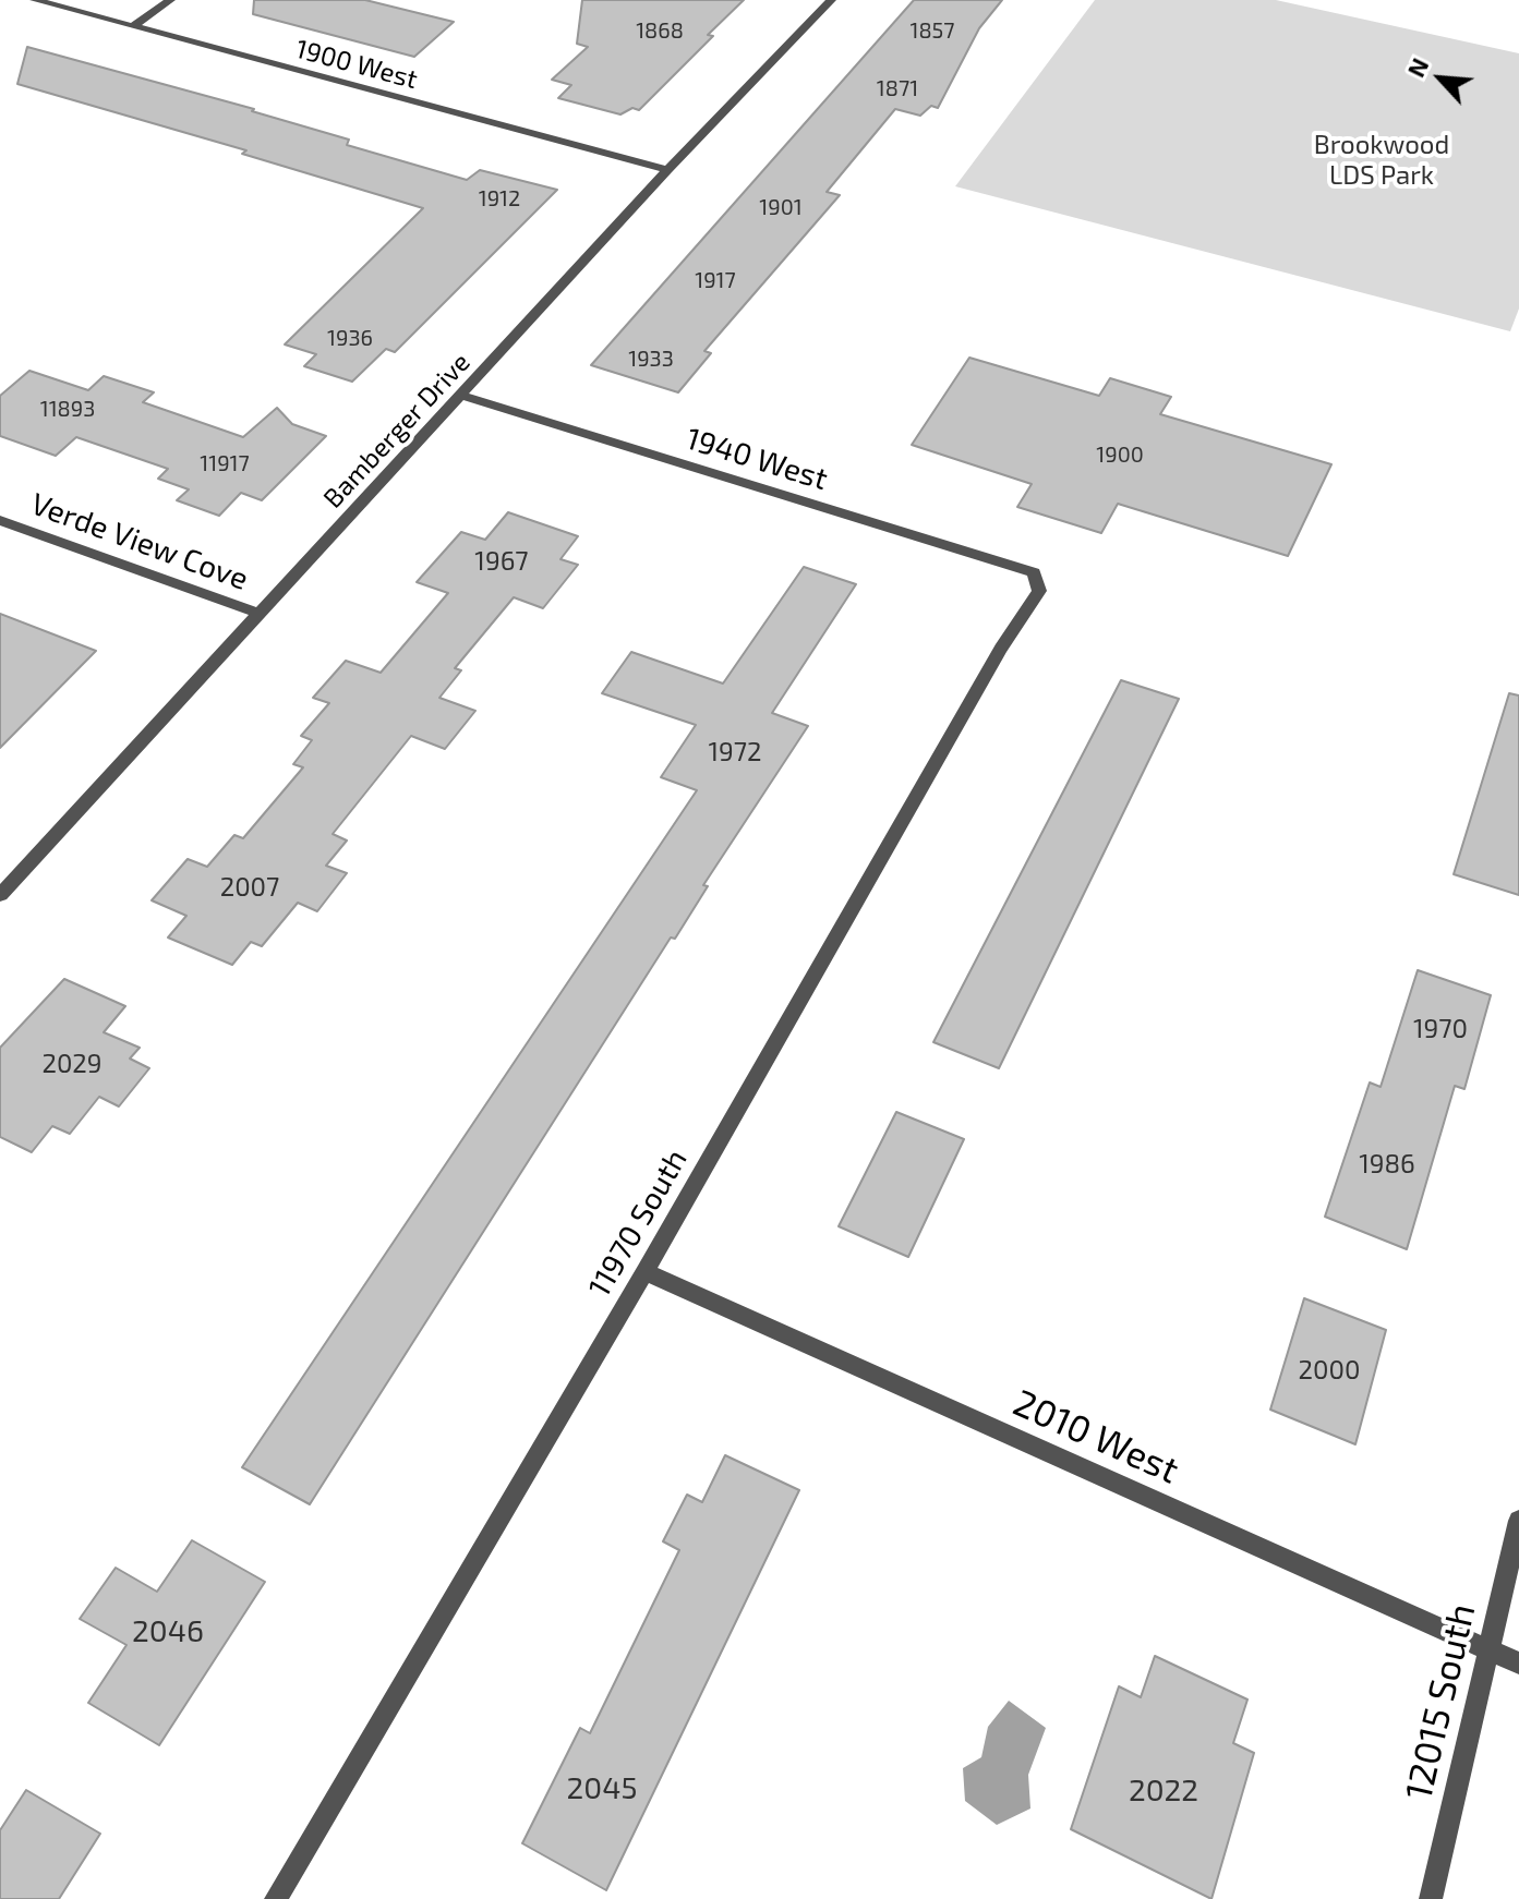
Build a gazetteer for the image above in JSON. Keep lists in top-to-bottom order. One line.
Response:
{"streets":{"street":["1900 West","Bamberger Drive","1940 West","Verde View Cove","11970 South","2010 West","12015 South"]},"crossings":[["1900 West","Bamberger Drive"],["Bamberger Drive","1940 West"],["Bamberger Drive","Verde View Cove"],["1940 West","11970 South"],["11970 South","2010 West"],["2010 West","12015 South"]],"parks":["Brookwood LDS Park"],"house_numbers":["1868","1857","1871","1912","1901","1917","1936","1933","11893","1900","11917","1967","1972","2007","1970","2029","1986","2000","2046","2045","2022"],"north":"top left"}
